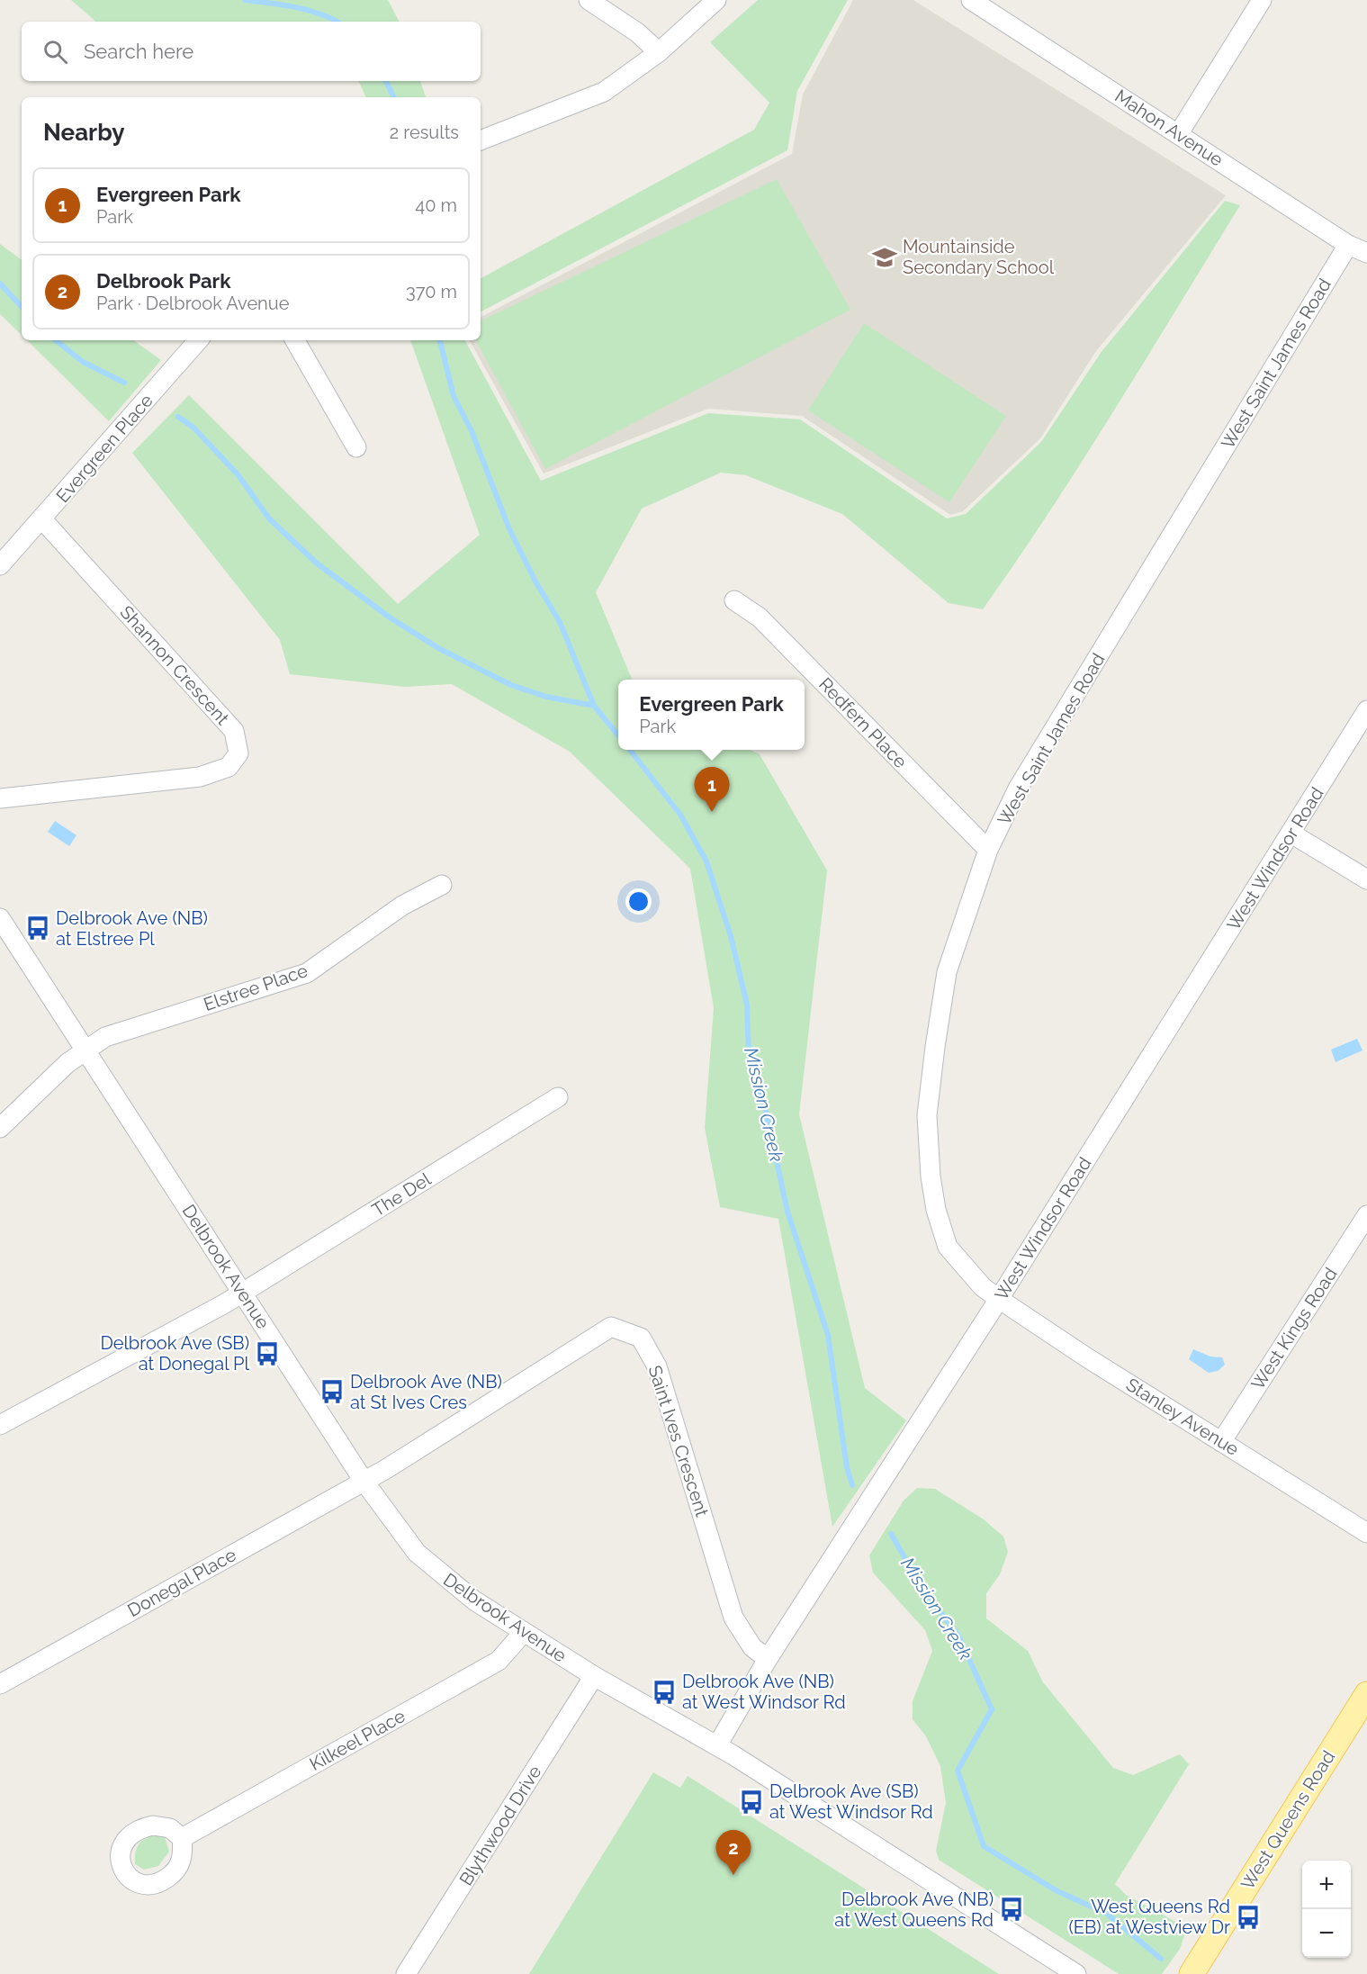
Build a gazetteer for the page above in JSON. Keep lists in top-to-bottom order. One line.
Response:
{"streets":{"main road":["West Queens Road"],"street":["Mahon Avenue","West Saint James Road","Evergreen Place","Shannon Crescent","Redfern Place","West Windsor Road","Elstree Place","The Del","Delbrook Avenue","West Kings Road","Stanley Avenue","Saint Ives Crescent","Donegal Place","Kilkeel Place","Blythwood Drive"]},"crossings":[["Mahon Avenue","West Saint James Road"],["West Saint James Road","Redfern Place"],["West Saint James Road","West Windsor Road"],["West Saint James Road","Stanley Avenue"],["Evergreen Place","Shannon Crescent"],["West Windsor Road","Delbrook Avenue"],["West Windsor Road","Stanley Avenue"],["West Windsor Road","Saint Ives Crescent"],["Elstree Place","Delbrook Avenue"],["The Del","Delbrook Avenue"],["Delbrook Avenue","Saint Ives Crescent"],["Delbrook Avenue","Donegal Place"],["Delbrook Avenue","Kilkeel Place"],["Delbrook Avenue","Blythwood Drive"],["West Kings Road","Stanley Avenue"],["Saint Ives Crescent","Donegal Place"]],"water":["Mission Creek"],"places":{"school or university":["Mountainside Secondary School"],"bus stop":["Delbrook Ave (NB) at Elstree Pl","Delbrook Ave (SB) at Donegal Pl","Delbrook Ave (NB) at St Ives Cres","Delbrook Ave (NB) at West Windsor Rd","Delbrook Ave (SB) at West Windsor Rd","Delbrook Ave (NB) at West Queens Rd","West Queens Rd (EB) at Westview Dr"]},"page":{"search":"Search here","heading":["Nearby","2 results"],"list":[{"mark":"1","name":"Evergreen Park","note":"Park","value":"40 m"},{"mark":"2","name":"Delbrook Park","note":"Park · Delbrook Avenue","value":"370 m"}],"popup":["Evergreen Park","Park"],"pins":["1","2"],"map_buttons":["+","−"]}}
